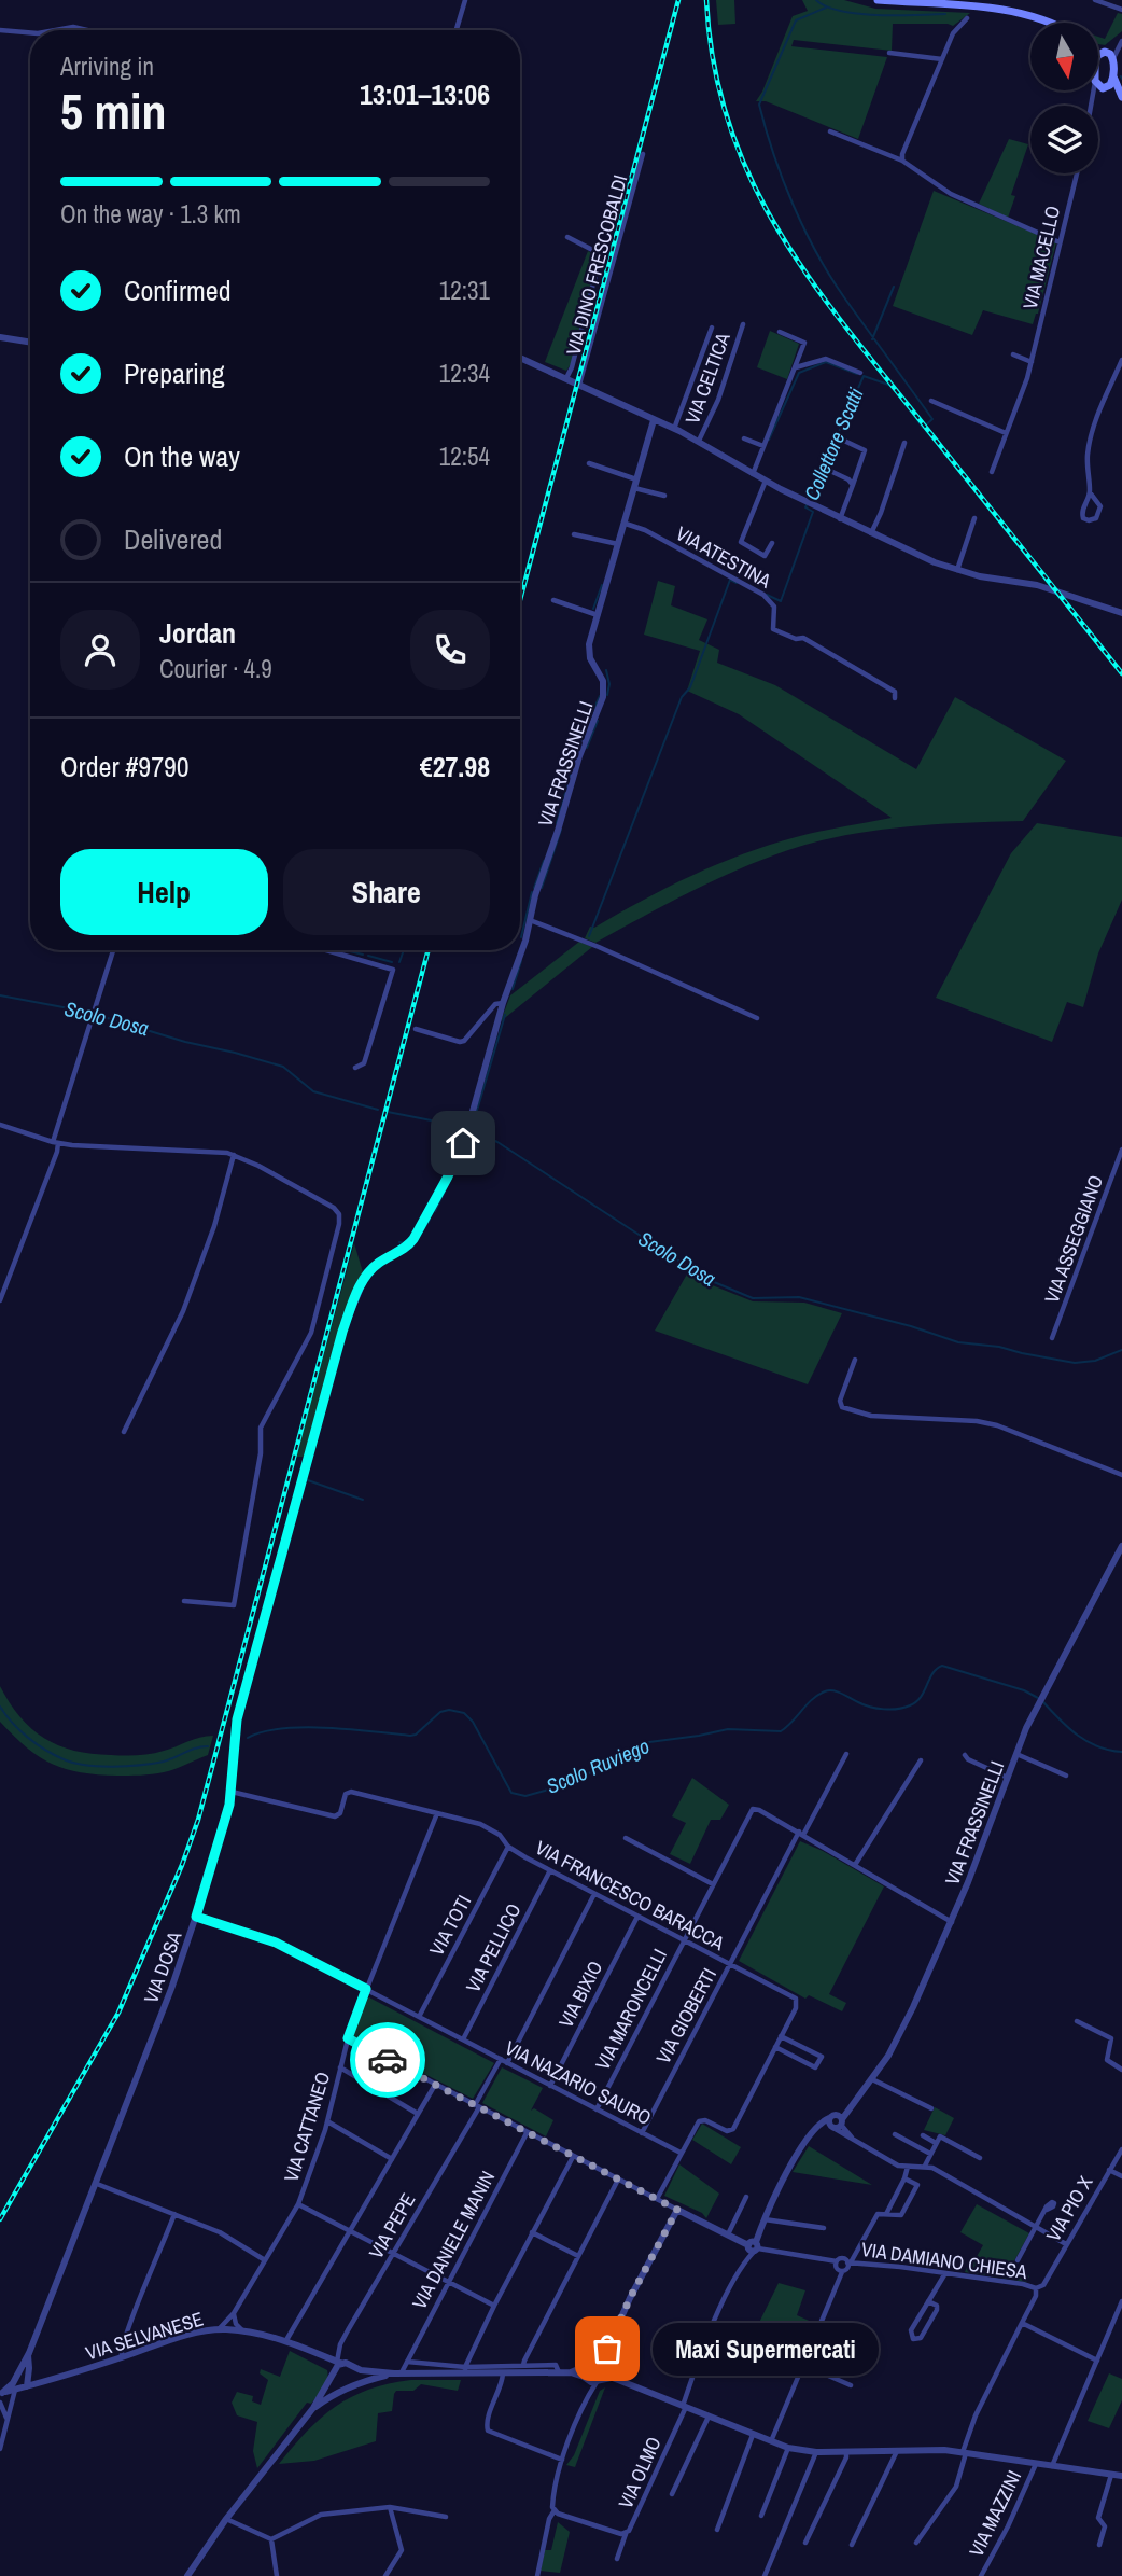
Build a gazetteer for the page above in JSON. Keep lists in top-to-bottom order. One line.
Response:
{"streets":{"street":["VIA MACELLO","VIA DINO FRESCOBALDI","VIA CELTICA","VIA ATESTINA","VIA FRASSINELLI","VIA ASSEGGIANO","VIA FRANCESCO BARACCA","VIA TOTI","VIA PELLICO","VIA DOSA","VIA BIXIO","VIA MARONCELLI","VIA GIOBERTI","VIA NAZARIO SAURO","VIA CATTANEO","VIA PIO X","VIA PEPE","VIA DANIELE MANIN","VIA DAMIANO CHIESA","VIA SELVANESE","VIA OLMO","VIA MAZZINI"]},"crossings":[["VIA ATESTINA","VIA FRASSINELLI"],["VIA FRASSINELLI","VIA DOSA"],["VIA FRASSINELLI","VIA DAMIANO CHIESA"],["VIA FRASSINELLI","VIA OLMO"],["VIA FRANCESCO BARACCA","VIA TOTI"],["VIA FRANCESCO BARACCA","VIA PELLICO"],["VIA FRANCESCO BARACCA","VIA DOSA"],["VIA FRANCESCO BARACCA","VIA BIXIO"],["VIA FRANCESCO BARACCA","VIA MARONCELLI"],["VIA FRANCESCO BARACCA","VIA GIOBERTI"],["VIA FRANCESCO BARACCA","VIA CATTANEO"],["VIA TOTI","VIA NAZARIO SAURO"],["VIA PELLICO","VIA NAZARIO SAURO"],["VIA DOSA","VIA NAZARIO SAURO"],["VIA DOSA","VIA SELVANESE"],["VIA BIXIO","VIA NAZARIO SAURO"],["VIA MARONCELLI","VIA GIOBERTI"],["VIA MARONCELLI","VIA NAZARIO SAURO"],["VIA GIOBERTI","VIA NAZARIO SAURO"],["VIA NAZARIO SAURO","VIA CATTANEO"],["VIA NAZARIO SAURO","VIA PEPE"],["VIA CATTANEO","VIA DAMIANO CHIESA"],["VIA CATTANEO","VIA SELVANESE"],["VIA PIO X","VIA DAMIANO CHIESA"],["VIA PEPE","VIA DAMIANO CHIESA"],["VIA PEPE","VIA SELVANESE"],["VIA DANIELE MANIN","VIA DAMIANO CHIESA"]],"water":["Collettore Scatti","Scolo Dosa","Scolo Ruviego"],"places":["Maxi Supermercati"],"north":"bottom","page":{"heading":["5 min","Arriving in","13:01–13:06"],"panel":["Jordan","Courier · 4.9","Order #9790","€27.98"],"bar":"On the way · 1.3 km","list":[["Confirmed","12:31"],["Preparing","12:34"],["On the way","12:54"],"Delivered"],"buttons":["Help","Share"],"bubble":"Maxi Supermercati"}}
